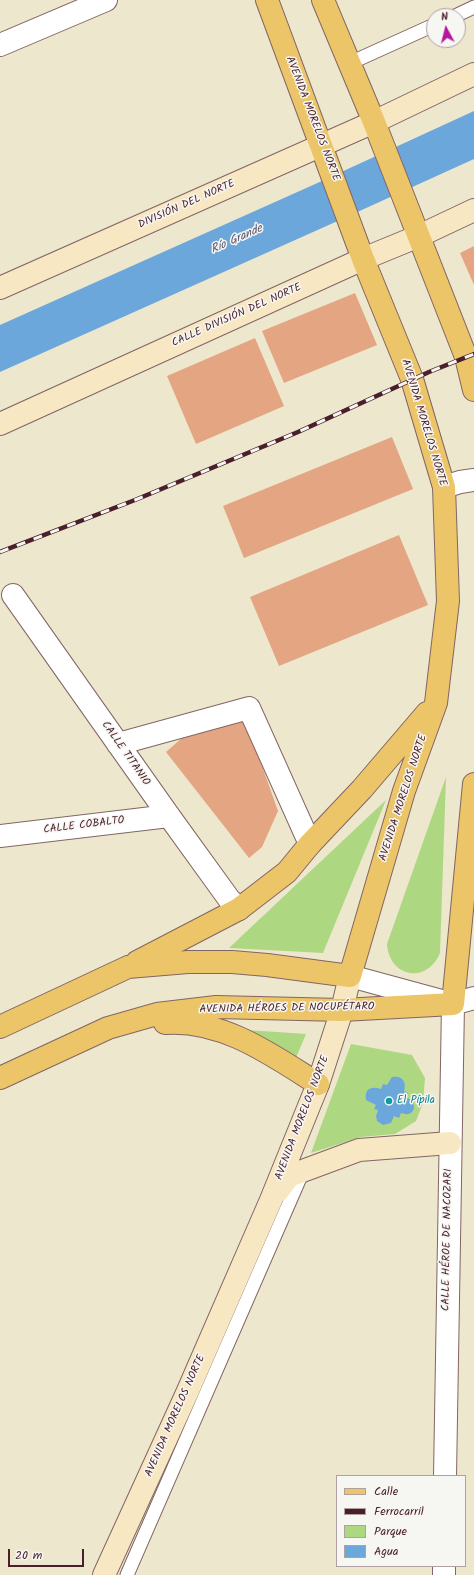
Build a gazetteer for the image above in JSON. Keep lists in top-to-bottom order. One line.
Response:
{"streets":{"main road":["AVENIDA MORELOS NORTE","DIVISIÓN DEL NORTE","CALLE DIVISIÓN DEL NORTE","AVENIDA HÉROES DE NOCUPÉTARO"],"street":["CALLE TITANIO","CALLE COBALTO","CALLE HÉROE DE NACOZARI"]},"crossings":[["AVENIDA MORELOS NORTE","DIVISIÓN DEL NORTE"],["AVENIDA MORELOS NORTE","CALLE DIVISIÓN DEL NORTE"],["AVENIDA MORELOS NORTE","AVENIDA HÉROES DE NOCUPÉTARO"],["CALLE TITANIO","CALLE COBALTO"],["AVENIDA HÉROES DE NOCUPÉTARO","CALLE HÉROE DE NACOZARI"]],"water":["Río Grande"],"places":["El Pípila"],"legend":["Calle","Ferrocarril","Parque","Agua"],"scale_bar":"20 m","north":"top"}
